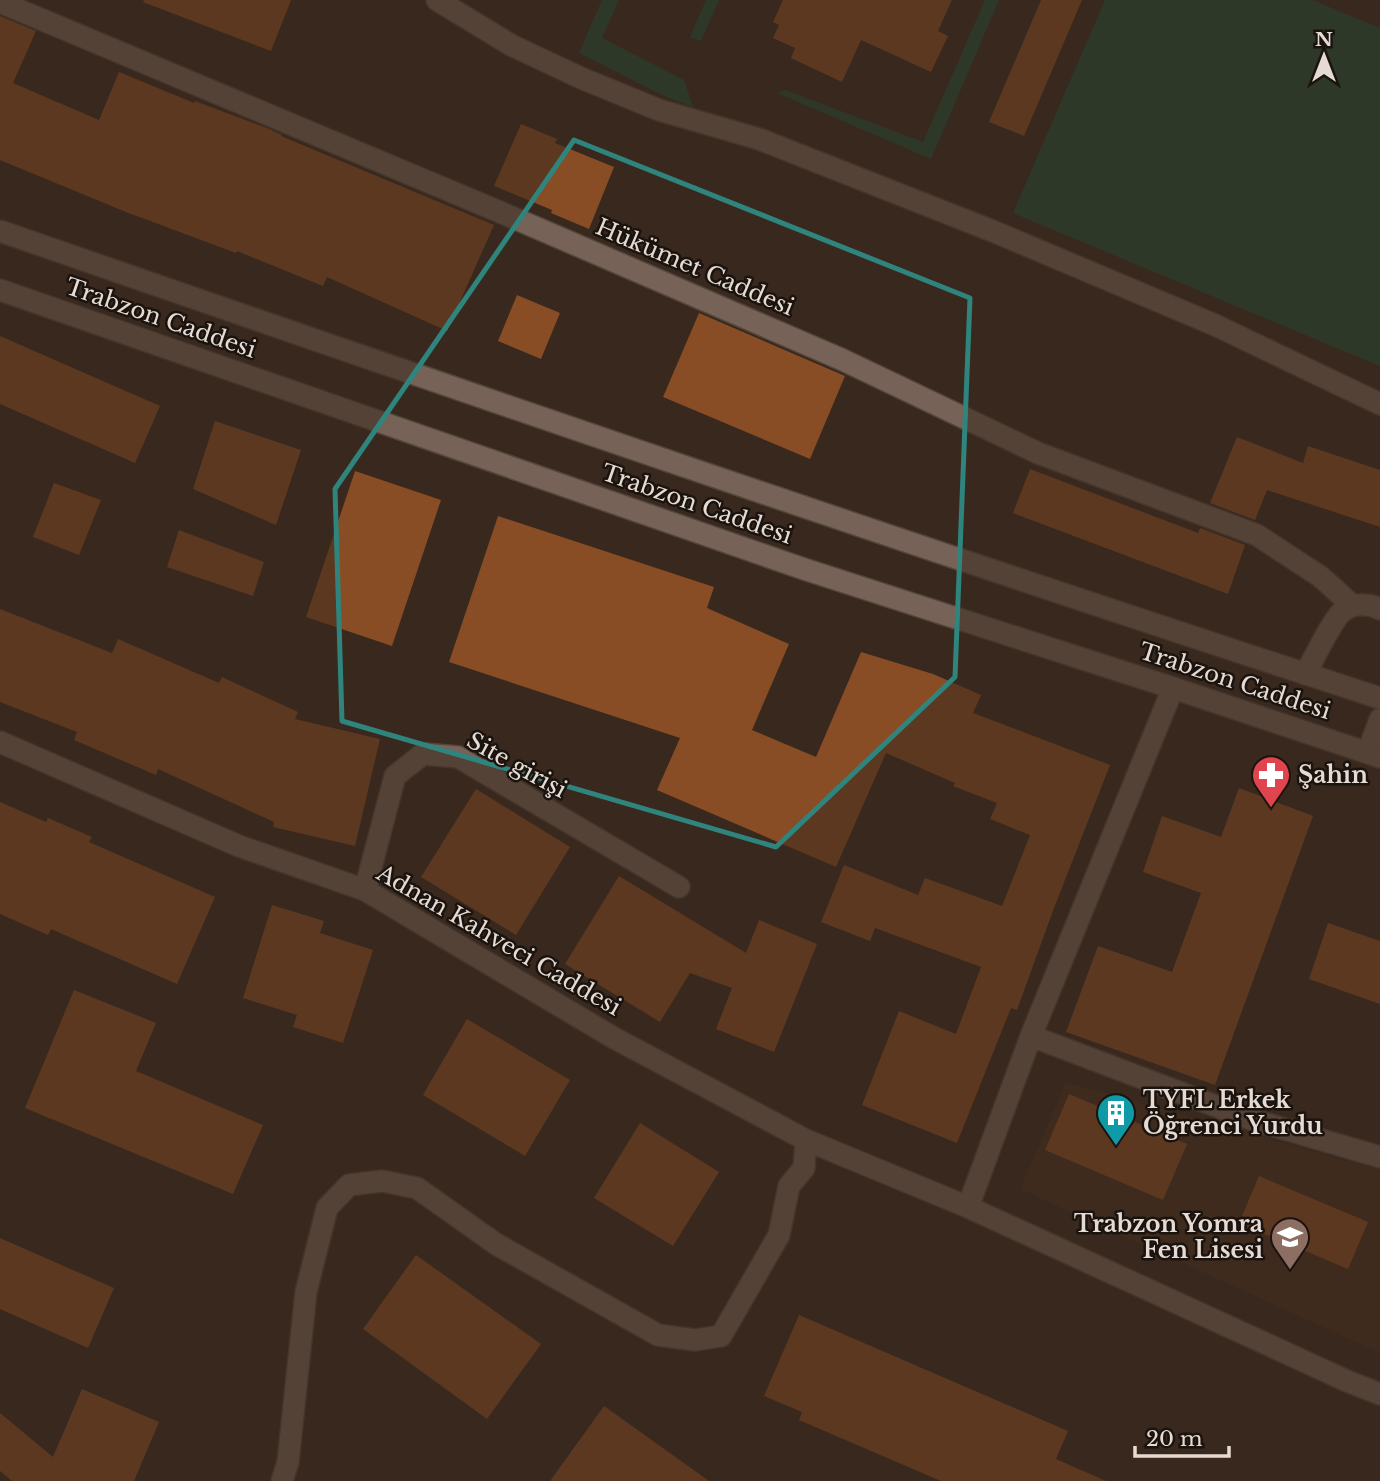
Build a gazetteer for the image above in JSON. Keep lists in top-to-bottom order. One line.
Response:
{"streets":{"street":["Hükümet Caddesi","Trabzon Caddesi","Site girişi","Adnan Kahveci Caddesi"]},"crossings":[["Site girişi","Adnan Kahveci Caddesi"]],"places":{"pharmacy":["Şahin"],"building":["TYFL Erkek Öğrenci Yurdu"],"school or university":["Trabzon Yomra Fen Lisesi"]},"scale_bar":"20 m","north":"top"}
